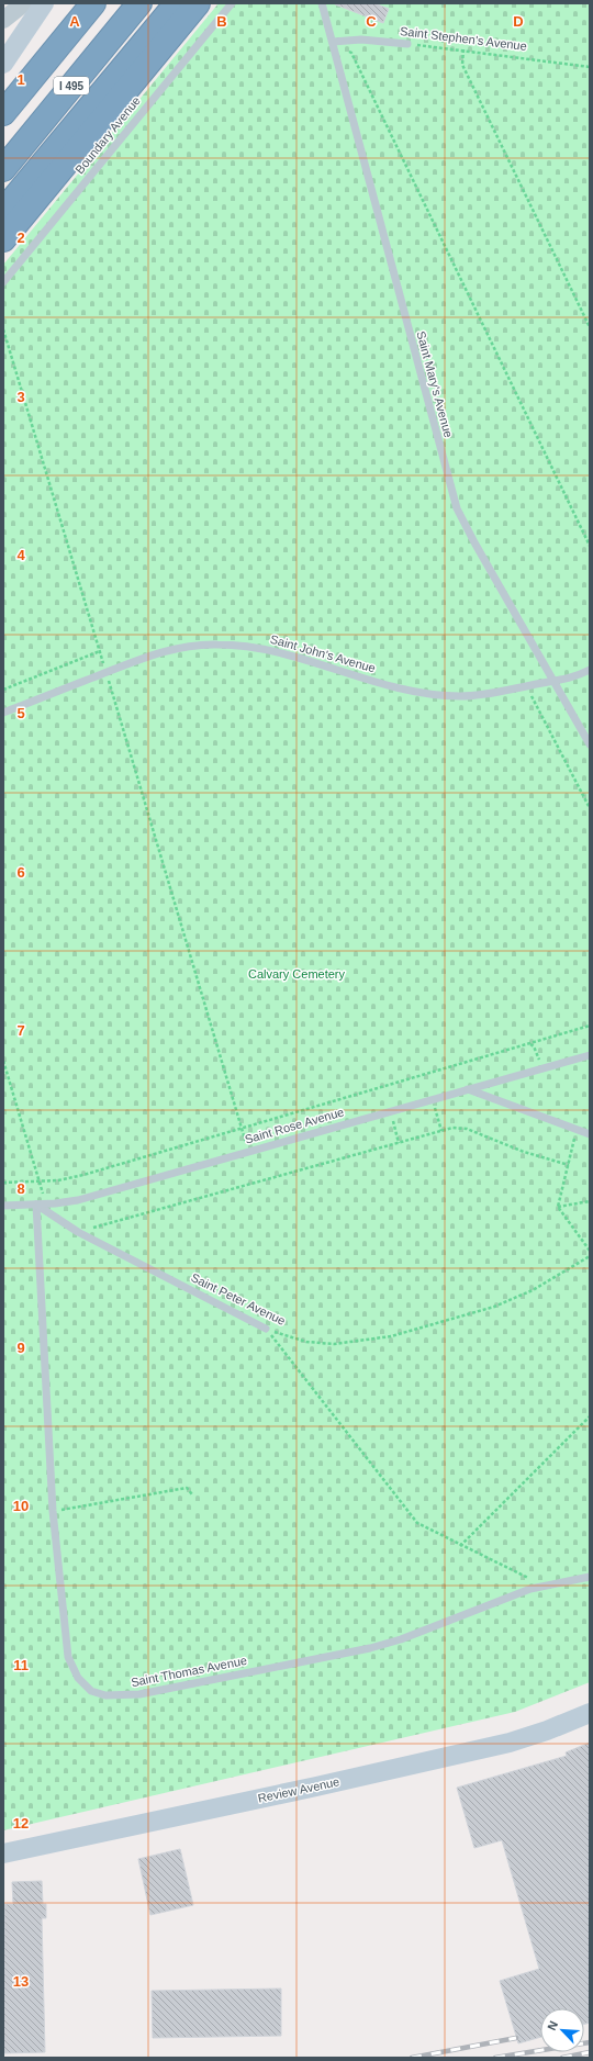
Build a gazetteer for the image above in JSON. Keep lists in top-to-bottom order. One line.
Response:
{"streets":{"highway":["I 495"],"main road":["Review Avenue"],"lane":["Saint Stephen's Avenue","Boundary Avenue","Saint Mary's Avenue","Saint John's Avenue","Saint Rose Avenue","Saint Peter Avenue","Saint Thomas Avenue"]},"crossings":[["Saint Stephen's Avenue","Saint Mary's Avenue"],["Saint Mary's Avenue","Saint John's Avenue"],["Saint Rose Avenue","Saint Peter Avenue"],["Saint Rose Avenue","Saint Thomas Avenue"],["Saint Peter Avenue","Saint Thomas Avenue"]],"parks":["Calvary Cemetery"],"north":"top left","grid":{"columns":["A","B","C","D"],"rows":["1","2","3","4","5","6","7","8","9","10","11","12","13"]}}
